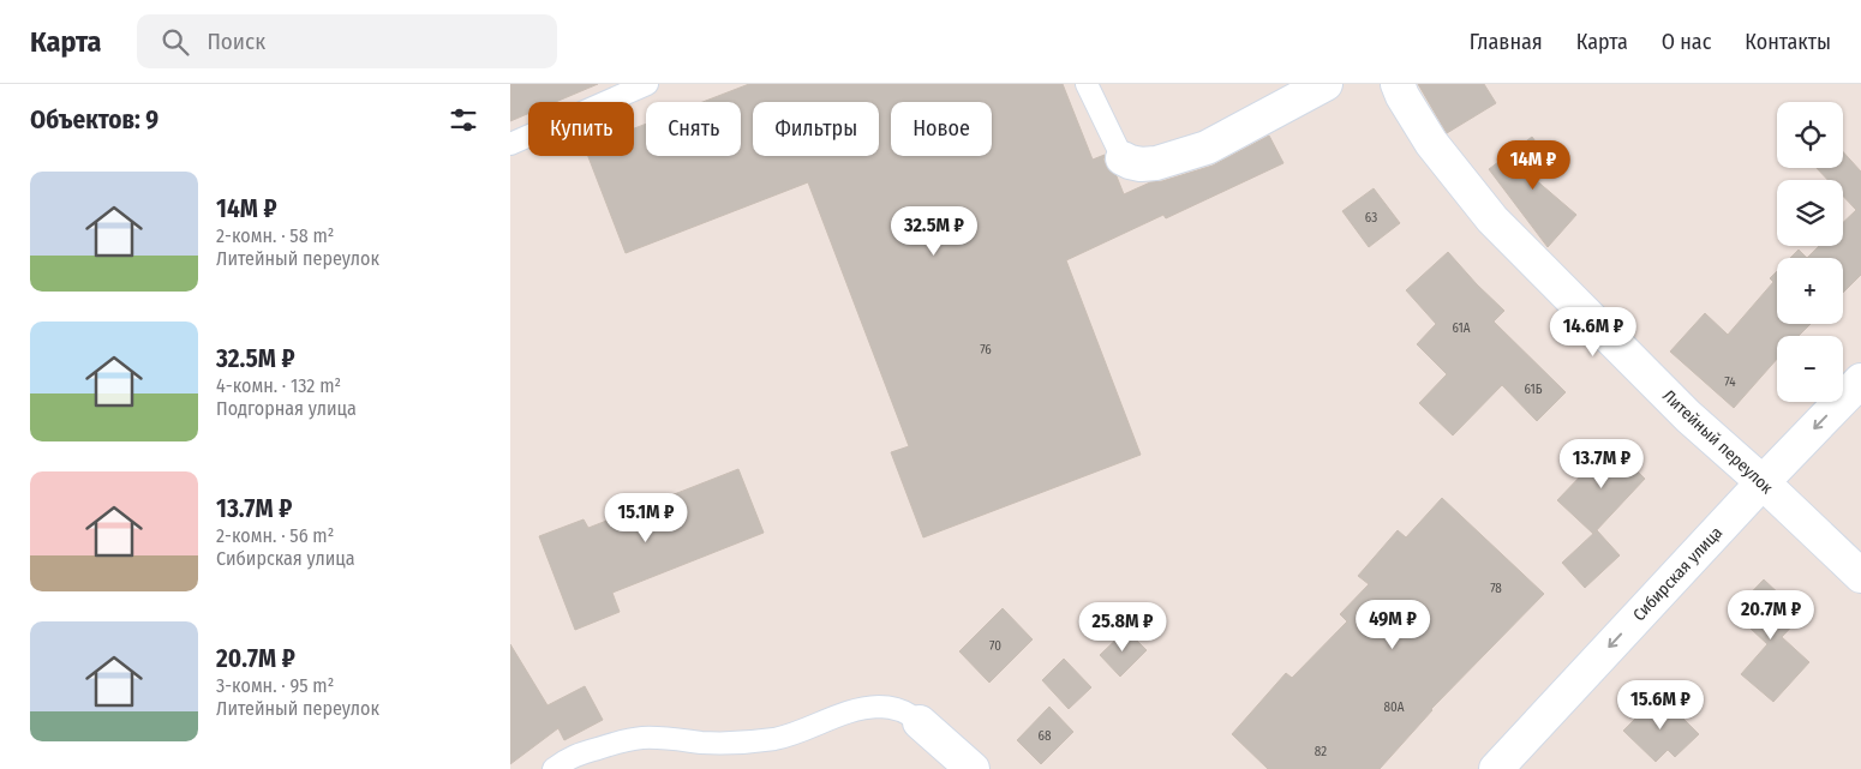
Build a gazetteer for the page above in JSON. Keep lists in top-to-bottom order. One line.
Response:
{"streets":{"street":["Литейный переулок","Сибирская улица"]},"crossings":[["Литейный переулок","Сибирская улица"]],"one_way":["Сибирская улица"],"house_numbers":["63","61А","76","74","61Б","78","70","80А","68","82"],"page":{"header":"Карта","search":"Поиск","nav":["Главная","Карта","О нас","Контакты"],"heading":"Объектов: 9","map_buttons":["+","−"],"chip":["Купить","Снять","Фильтры","Новое"],"price":["14M ₽","32.5M ₽","14.6M ₽","13.7M ₽","15.1M ₽","20.7M ₽","49M ₽","25.8M ₽","15.6M ₽"],"list":[{"name":"14M ₽","note":"2-комн. · 58 m² · Литейный переулок"},{"name":"32.5M ₽","note":"4-комн. · 132 m² · Подгорная улица"},{"name":"13.7M ₽","note":"2-комн. · 56 m² · Сибирская улица"},{"name":"20.7M ₽","note":"3-комн. · 95 m² · Литейный переулок"}]}}
